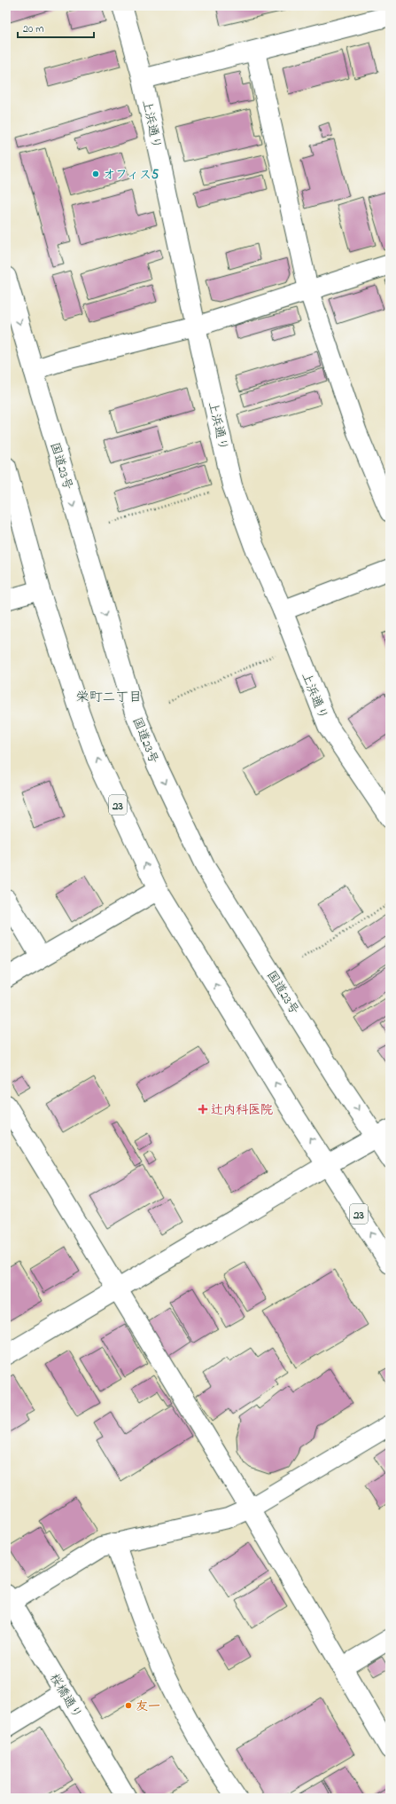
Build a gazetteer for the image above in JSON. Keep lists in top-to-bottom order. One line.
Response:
{"streets":{"main road":["上浜通り","国道23号","23","桜橋通り"]},"districts":["栄町二丁目"],"places":{"other":["オフィス5","友一"],"health":["辻内科医院"]},"scale_bar":"20 m"}
